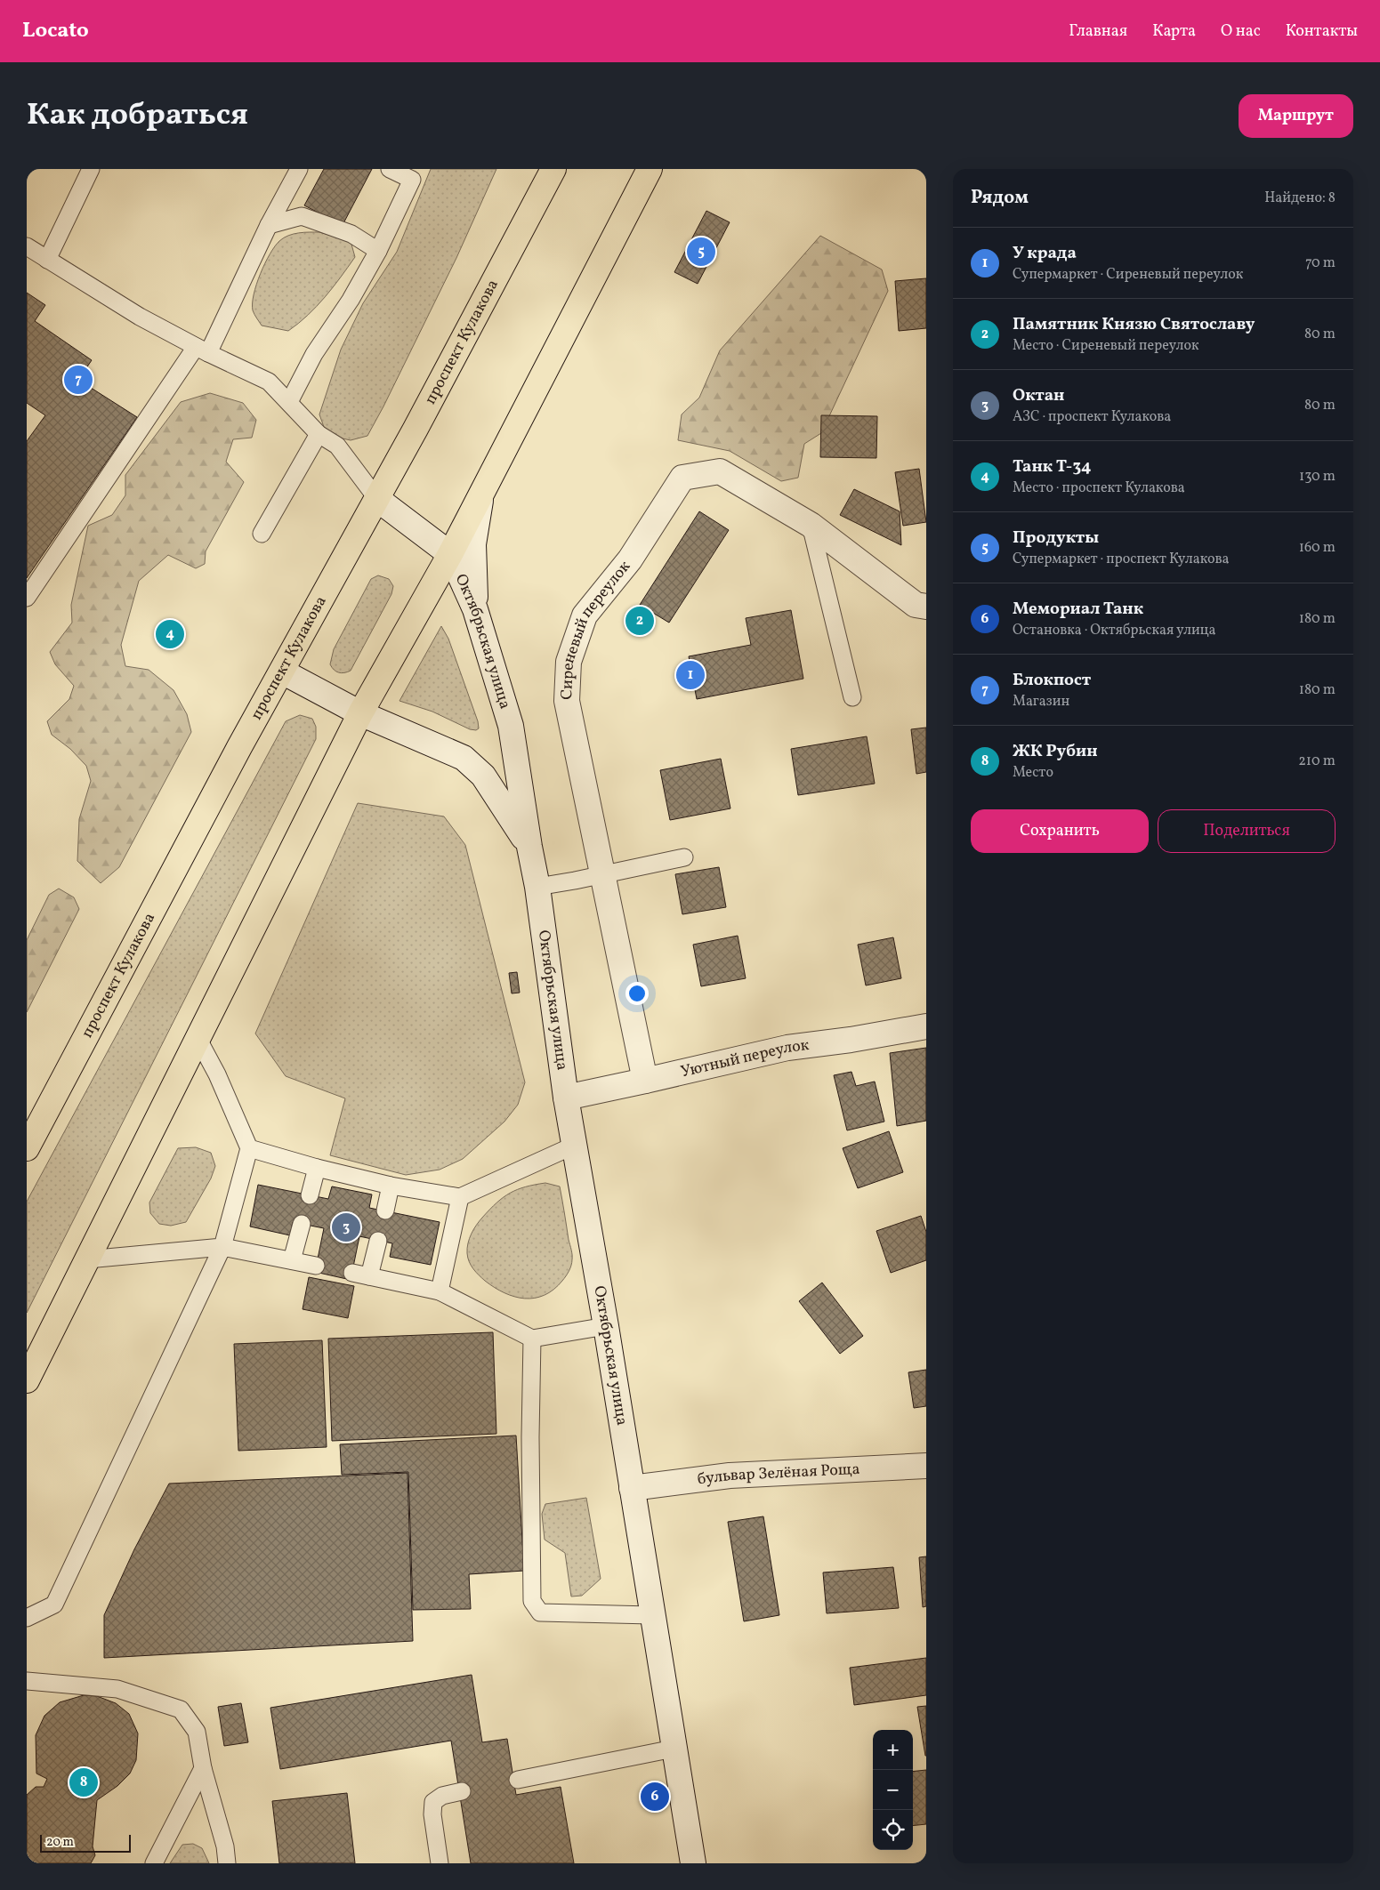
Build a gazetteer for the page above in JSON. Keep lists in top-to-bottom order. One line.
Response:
{"streets":{"main road":["проспект Кулакова","Сиреневый переулок","Октябрьская улица","Уютный переулок","бульвар Зелёная Роща"]},"crossings":[["проспект Кулакова","Октябрьская улица"],["Сиреневый переулок","Уютный переулок"],["Октябрьская улица","Уютный переулок"],["Октябрьская улица","бульвар Зелёная Роща"]],"scale_bar":"20 m","page":{"header":"Locato","nav":["Главная","Карта","О нас","Контакты"],"title":"Как добраться","buttons":["Маршрут",["Сохранить","Поделиться"]],"heading":["Рядом","Найдено: 8"],"list":[{"mark":"1","name":"У крада","note":"Супермаркет · Сиреневый переулок","value":"70 m"},{"mark":"2","name":"Памятник Князю Святославу","note":"Место · Сиреневый переулок","value":"80 m"},{"mark":"3","name":"Октан","note":"АЗС · проспект Кулакова","value":"80 m"},{"mark":"4","name":"Танк Т-34","note":"Место · проспект Кулакова","value":"130 m"},{"mark":"5","name":"Продукты","note":"Супермаркет · проспект Кулакова","value":"160 m"},{"mark":"6","name":"Мемориал Танк","note":"Остановка · Октябрьская улица","value":"180 m"},{"mark":"7","name":"Блокпост","note":"Магазин","value":"180 m"},{"mark":"8","name":"ЖК Рубин","note":"Место","value":"210 m"}],"pins":["5","7","2","4","1","3","8","6"],"map_buttons":["+","−"],"scale":"20 m"}}
